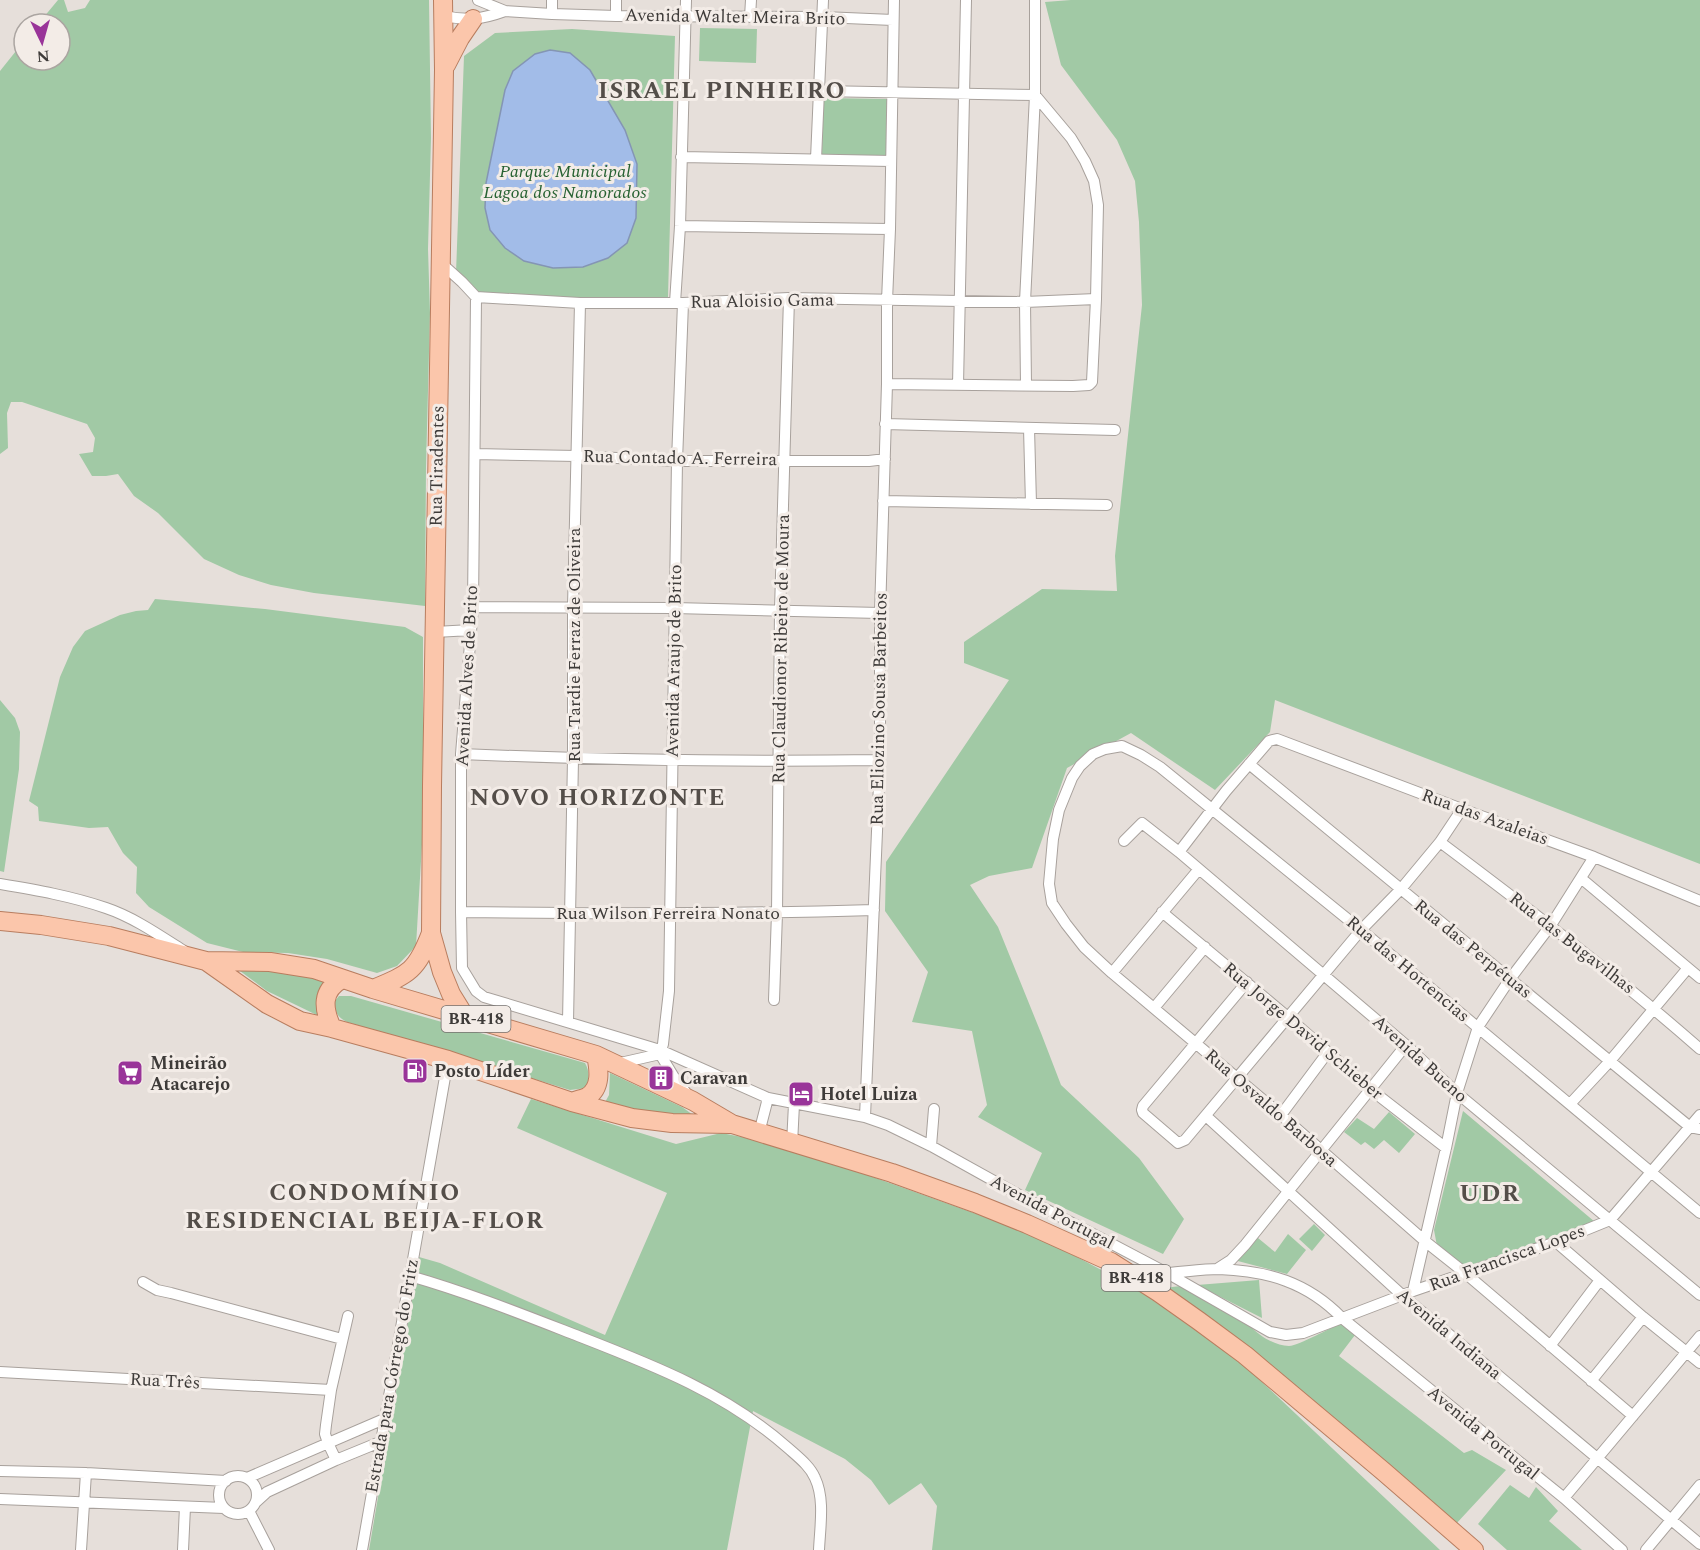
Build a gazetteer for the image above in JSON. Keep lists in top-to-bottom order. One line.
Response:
{"streets":{"main road":["Rua Tiradentes","BR-418"],"street":["Avenida Walter Meira Brito","Rua Aloisio Gama","Rua Contado A. Ferreira","Rua Tardie Ferraz de Oliveira","Rua Claudionor Ribeiro de Moura","Avenida Araujo de Brito","Avenida Alves de Brito","Rua Eliozino Sousa Barbeitos","Rua das Azaleias","Rua Wilson Ferreira Nonato","Rua das Bugavilhas","Rua das Perpétuas","Rua das Hortencias","Rua Jorge David Schieber","Avenida Bueno","Rua Osvaldo Barbosa","Avenida Portugal","Rua Francisca Lopes","Avenida Indiana","Estrada para Córrego do Fritz","Rua Três"]},"crossings":[["Avenida Walter Meira Brito","Rua Tiradentes"],["Avenida Walter Meira Brito","Avenida Araujo de Brito"],["Avenida Walter Meira Brito","Rua Eliozino Sousa Barbeitos"],["Rua Aloisio Gama","Rua Tardie Ferraz de Oliveira"],["Rua Aloisio Gama","Rua Claudionor Ribeiro de Moura"],["Rua Aloisio Gama","Avenida Araujo de Brito"],["Rua Aloisio Gama","Avenida Alves de Brito"],["Rua Aloisio Gama","Rua Eliozino Sousa Barbeitos"],["Rua Contado A. Ferreira","Rua Tardie Ferraz de Oliveira"],["Rua Contado A. Ferreira","Rua Claudionor Ribeiro de Moura"],["Rua Contado A. Ferreira","Avenida Araujo de Brito"],["Rua Contado A. Ferreira","Avenida Alves de Brito"],["Rua Contado A. Ferreira","Rua Eliozino Sousa Barbeitos"],["Rua Tiradentes","BR-418"],["Rua Tardie Ferraz de Oliveira","Avenida Alves de Brito"],["Rua Tardie Ferraz de Oliveira","Rua Wilson Ferreira Nonato"],["Rua Claudionor Ribeiro de Moura","Rua Wilson Ferreira Nonato"],["Avenida Araujo de Brito","Avenida Alves de Brito"],["Avenida Araujo de Brito","Rua Wilson Ferreira Nonato"],["Avenida Alves de Brito","Rua Eliozino Sousa Barbeitos"],["Avenida Alves de Brito","Rua Wilson Ferreira Nonato"],["Avenida Alves de Brito","Avenida Portugal"],["Rua Eliozino Sousa Barbeitos","Rua Wilson Ferreira Nonato"],["Rua Eliozino Sousa Barbeitos","Avenida Portugal"],["Rua das Azaleias","Rua das Perpétuas"],["Rua das Hortencias","Rua Osvaldo Barbosa"],["BR-418","Estrada para Córrego do Fritz"],["Avenida Bueno","Rua Francisca Lopes"],["Rua Osvaldo Barbosa","Rua Francisca Lopes"],["Avenida Portugal","Rua Francisca Lopes"],["Rua Francisca Lopes","Avenida Indiana"]],"districts":["ISRAEL PINHEIRO","NOVO HORIZONTE","CONDOMÍNIO RESIDENCIAL BEIJA-FLOR","UDR"],"parks":["Parque Municipal Lagoa dos Namorados"],"places":{"fuel station":["Posto Líder"],"supermarket":["Mineirão Atacarejo"],"building":["Caravan"],"hotel":["Hotel Luiza"]},"north":"bottom"}
